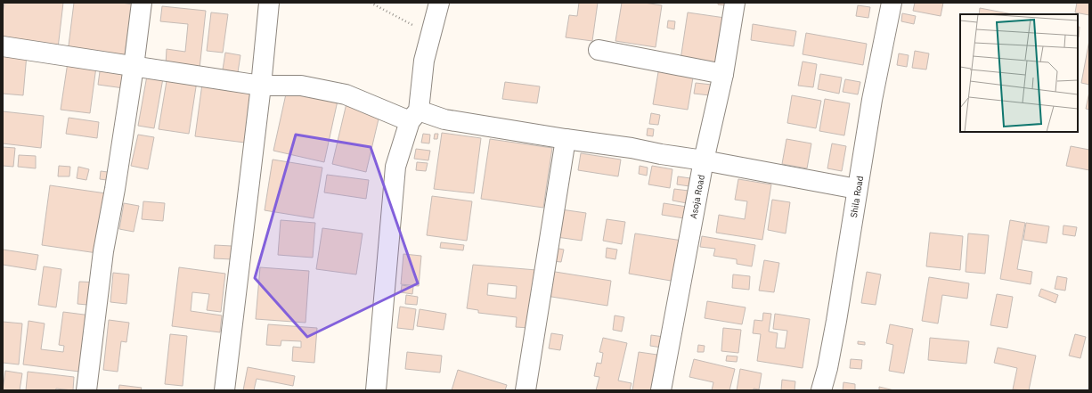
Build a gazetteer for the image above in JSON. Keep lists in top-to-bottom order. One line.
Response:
{"streets":{"street":["Asoja Road","Shila Road"]}}
